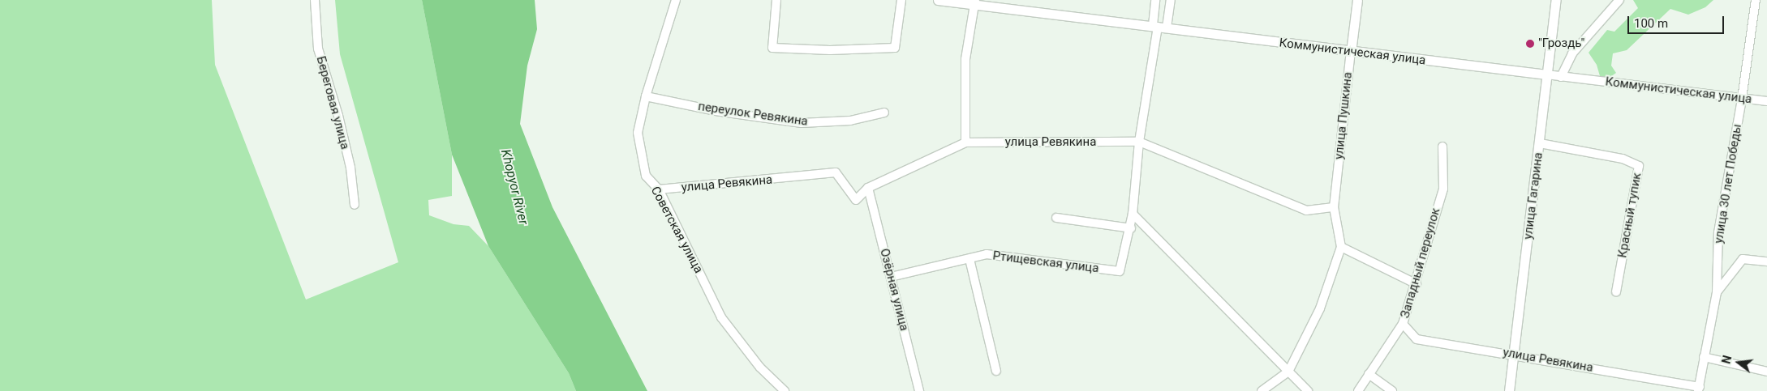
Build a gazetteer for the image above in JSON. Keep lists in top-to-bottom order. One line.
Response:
{"streets":{"street":["Коммунистическая улица","Береговая улица","переулок Ревякина","улица Пушкина","улица Ревякина","улица 30 лет Победы","улица Гагарина","Красный тупик","Советская улица","Ртищевская улица","Западный переулок","Озёрная улица"]},"crossings":[["Коммунистическая улица","улица Пушкина"],["Коммунистическая улица","улица 30 лет Победы"],["Коммунистическая улица","улица Гагарина"],["Коммунистическая улица","Ртищевская улица"],["переулок Ревякина","Советская улица"],["улица Пушкина","улица Ревякина"],["улица Ревякина","улица 30 лет Победы"],["улица Ревякина","улица Гагарина"],["улица Ревякина","Советская улица"],["улица Ревякина","Ртищевская улица"],["улица Ревякина","Западный переулок"],["улица Ревякина","Озёрная улица"],["улица Гагарина","Красный тупик"],["Ртищевская улица","Озёрная улица"]],"water":["Khopyor River"],"places":["\"Гроздь\""],"scale_bar":"100 m","north":"left"}
